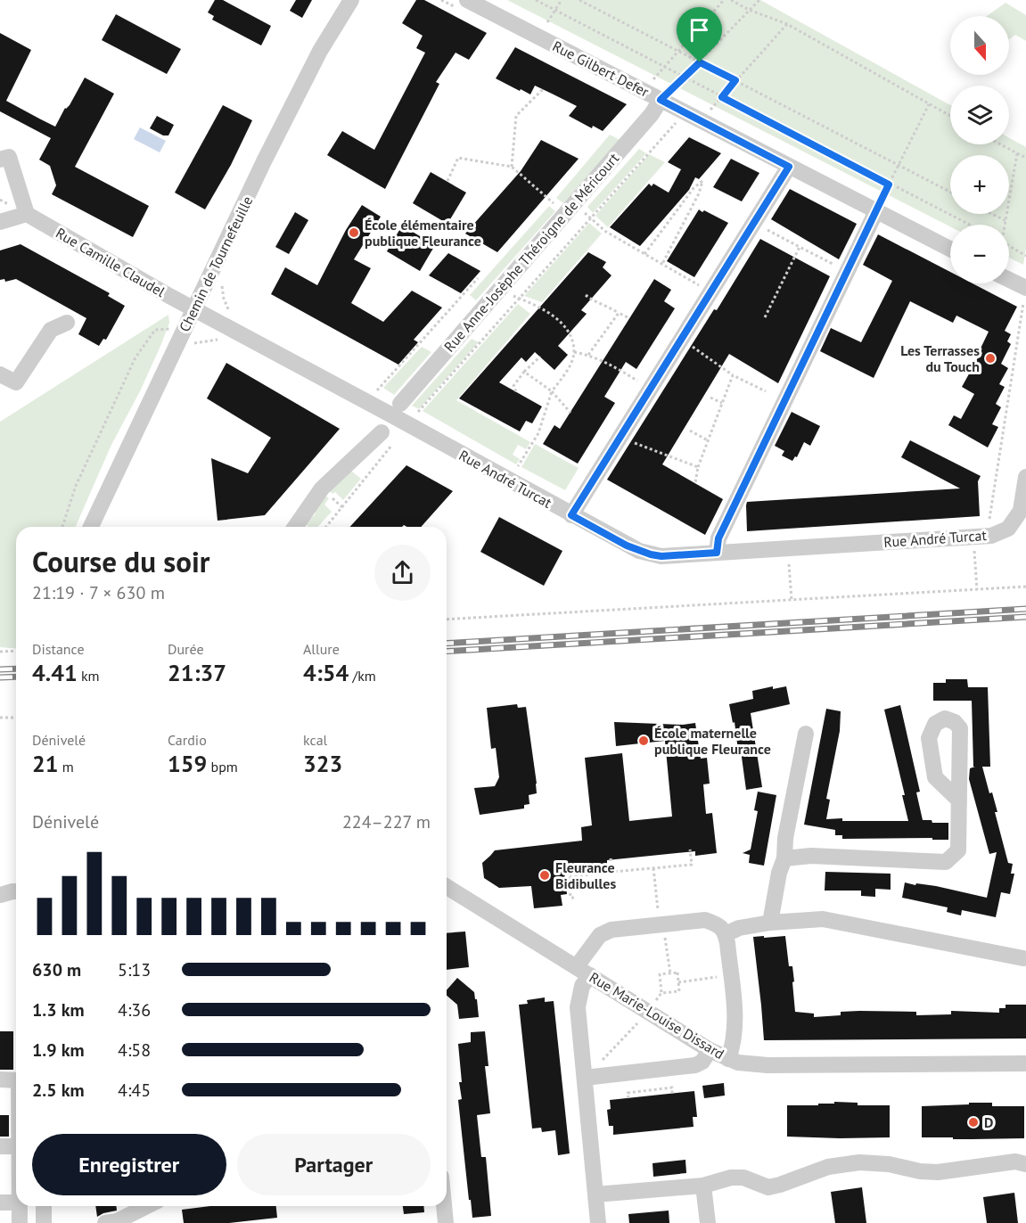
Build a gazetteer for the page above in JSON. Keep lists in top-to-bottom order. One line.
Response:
{"streets":{"street":["Rue Gilbert Defer","Rue Anne-Josèphe Théroigne de Méricourt","Rue Camille Claudel","Chemin de Tournefeuille","Rue André Turcat","Rue Marie-Louise Dissard"]},"crossings":[["Rue Gilbert Defer","Rue Anne-Josèphe Théroigne de Méricourt"],["Rue Camille Claudel","Chemin de Tournefeuille"],["Rue Camille Claudel","Rue André Turcat"],["Chemin de Tournefeuille","Rue André Turcat"]],"places":["École élémentaire publique Fleurance","Les Terrasses du Touch","École maternelle publique Fleurance","Fleurance Bidibulles","D"],"north":"bottom","page":{"map_buttons":["+","−"],"heading":["Course du soir","21:19 · 7 × 630 m"],"stats":[["Distance","4.41 km"],["Durée","21:37"],["Allure","4:54 /km"],["Dénivelé","21 m"],["Cardio","159 bpm"],["kcal","323"]],"chart":["Dénivelé","224–227 m"],"list":[{"name":"630 m","note":"5:13"},{"name":"1.3 km","note":"4:36"},{"name":"1.9 km","note":"4:58"},{"name":"2.5 km","note":"4:45"}],"buttons":["Enregistrer","Partager"]}}
